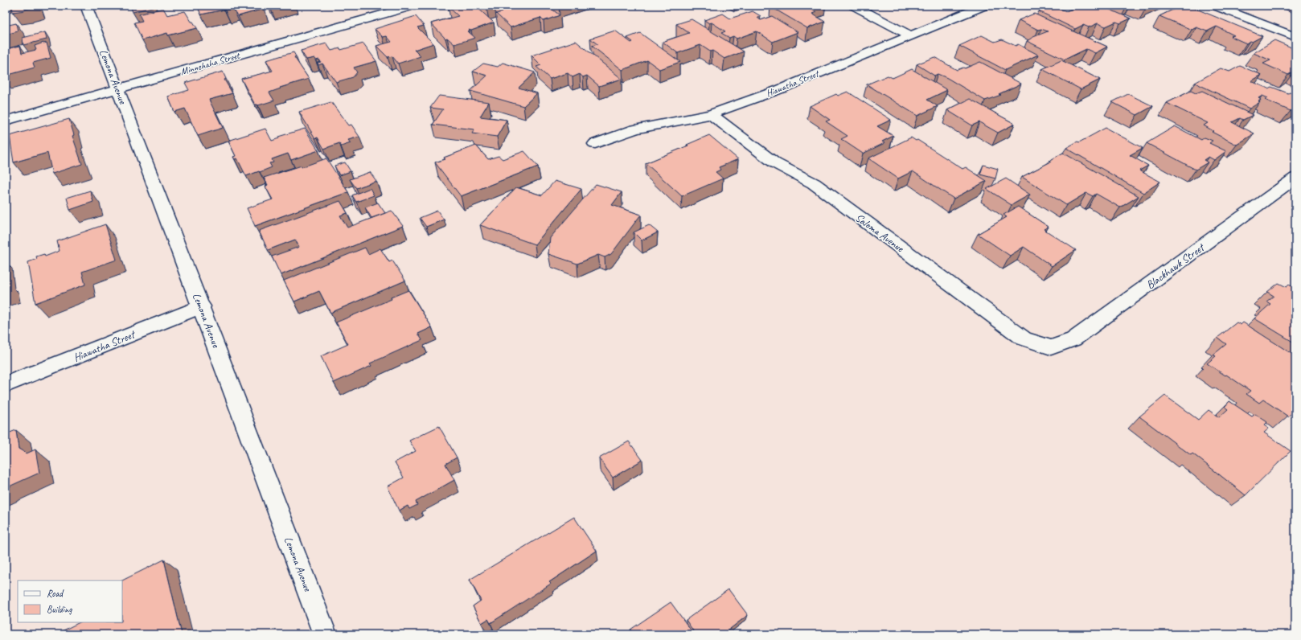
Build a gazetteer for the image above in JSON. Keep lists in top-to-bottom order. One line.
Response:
{"streets":{"street":["Minnehaha Street","Lemona Avenue","Hiawatha Street","Saloma Avenue","Blackhawk Street"]},"crossings":[["Minnehaha Street","Lemona Avenue"],["Lemona Avenue","Hiawatha Street"],["Hiawatha Street","Saloma Avenue"],["Saloma Avenue","Blackhawk Street"]],"legend":["Road","Building"]}
